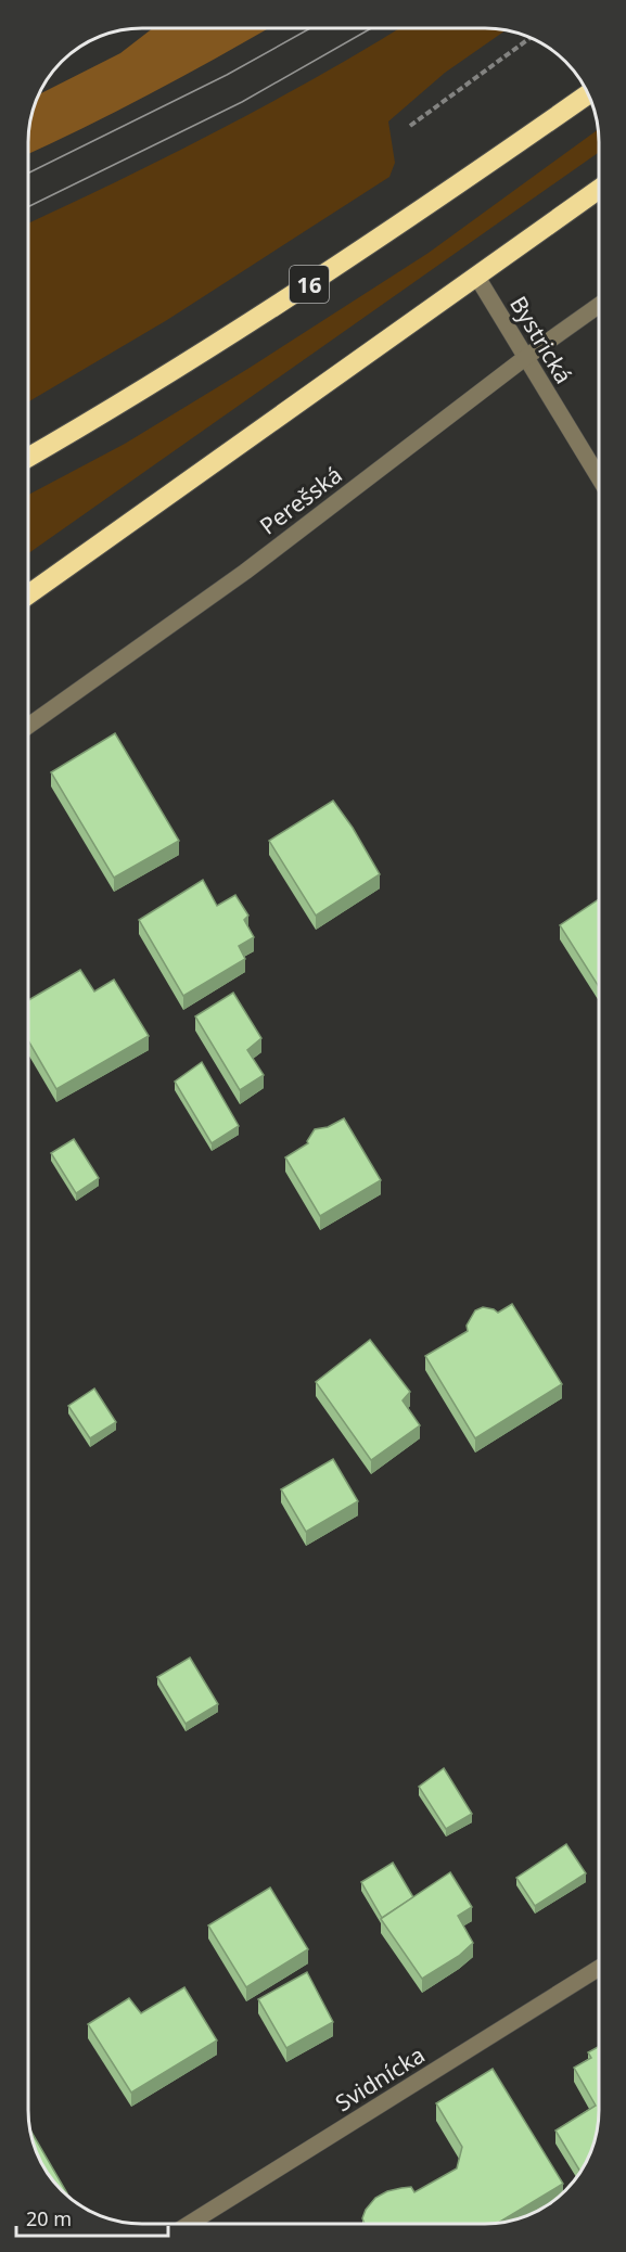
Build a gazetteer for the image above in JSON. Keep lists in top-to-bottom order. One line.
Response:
{"streets":{"highway":["16"],"street":["Bystrická","Perešská","Svidnícka"]},"crossings":[["Bystrická","Perešská"]],"scale_bar":"20 m"}
